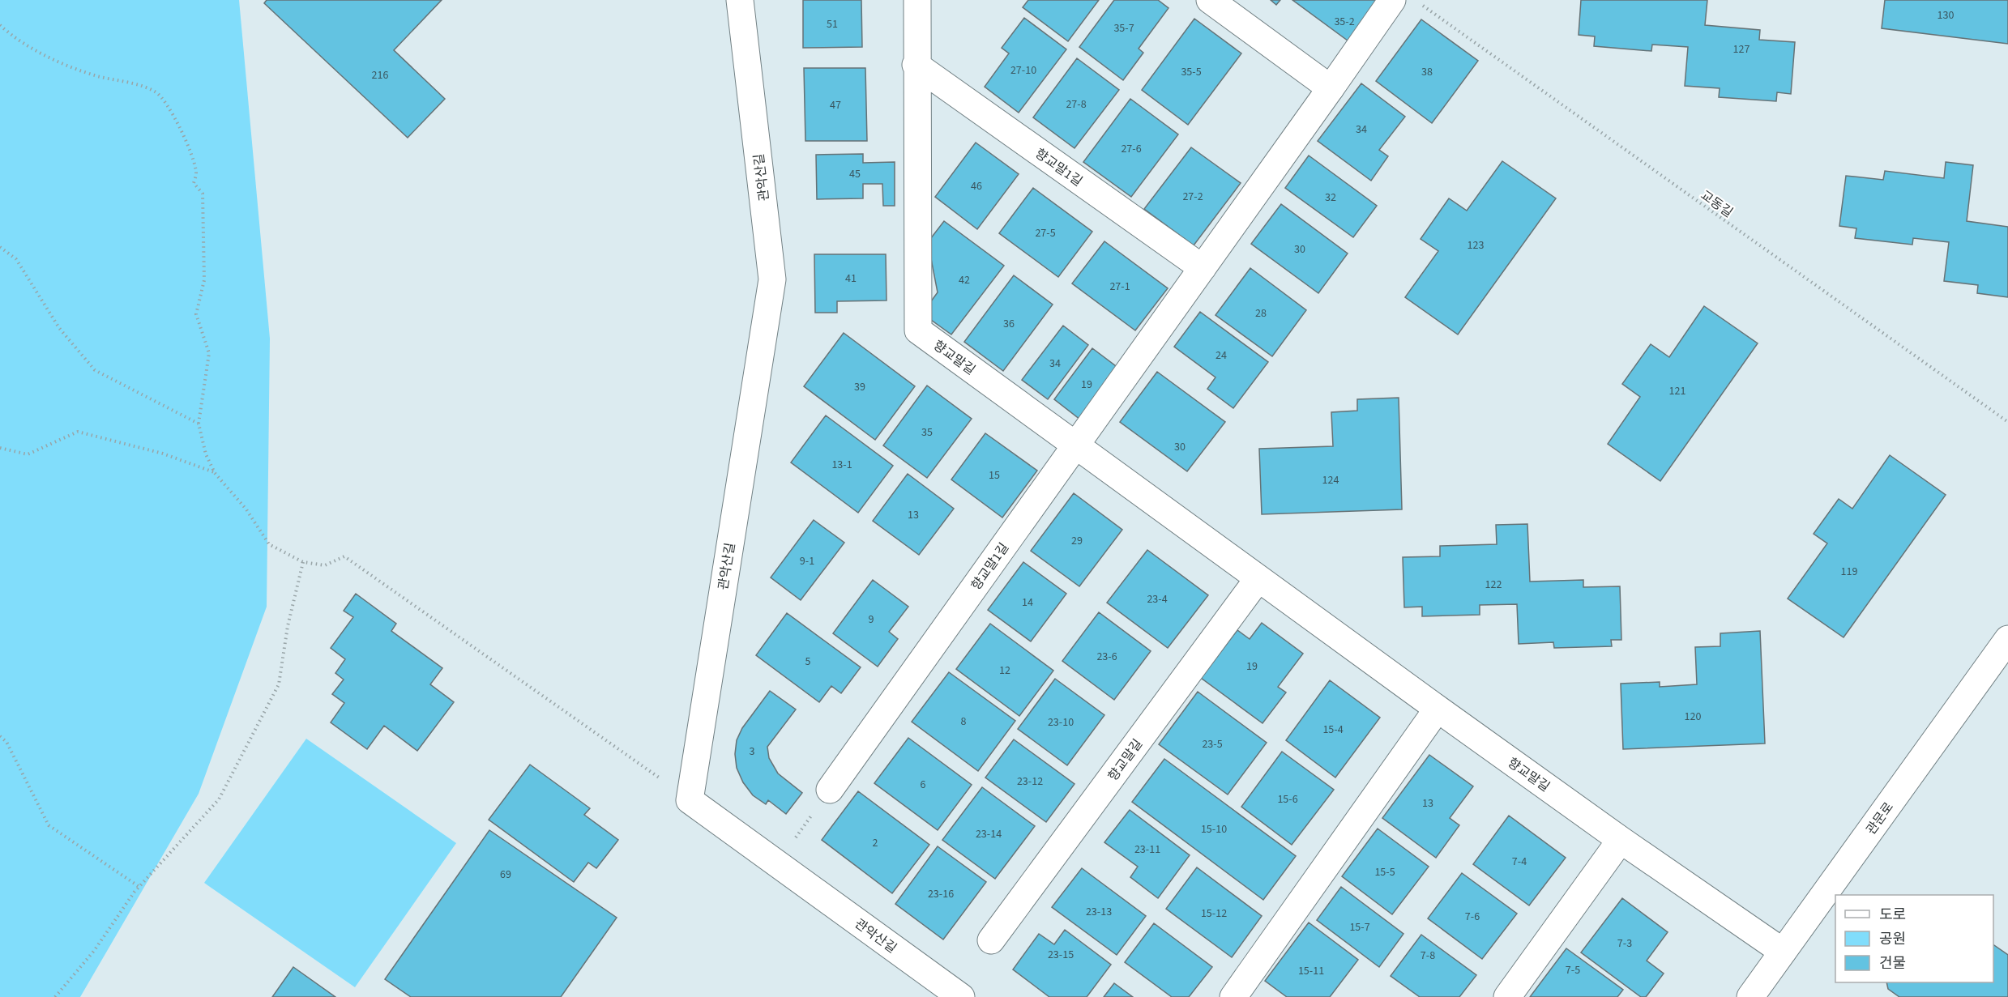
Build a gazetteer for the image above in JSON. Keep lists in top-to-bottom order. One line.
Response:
{"streets":{"street":["향교말1길","관악산길","향교말길","관문로"],"path":["교동길"]},"crossings":[["향교말1길","향교말길"],["향교말길","관문로"]],"house_numbers":["130","35-2","51","35-7","127","27-10","35-5","38","216","27-8","47","34","27-6","45","46","27-2","32","27-5","123","30","41","42","27-1","28","36","24","34","19","39","121","35","30","13-1","15","124","13","29","9-1","119","122","23-4","14","9","23-6","5","19","12","120","8","23-10","15-4","23-5","3","23-12","6","15-6","13","15-10","23-14","2","23-11","7-4","15-5","69","23-16","23-13","15-12","7-6","15-7","7-3","23-15","7-8","7-5","15-11"],"legend":["도로","공원","건물"]}
